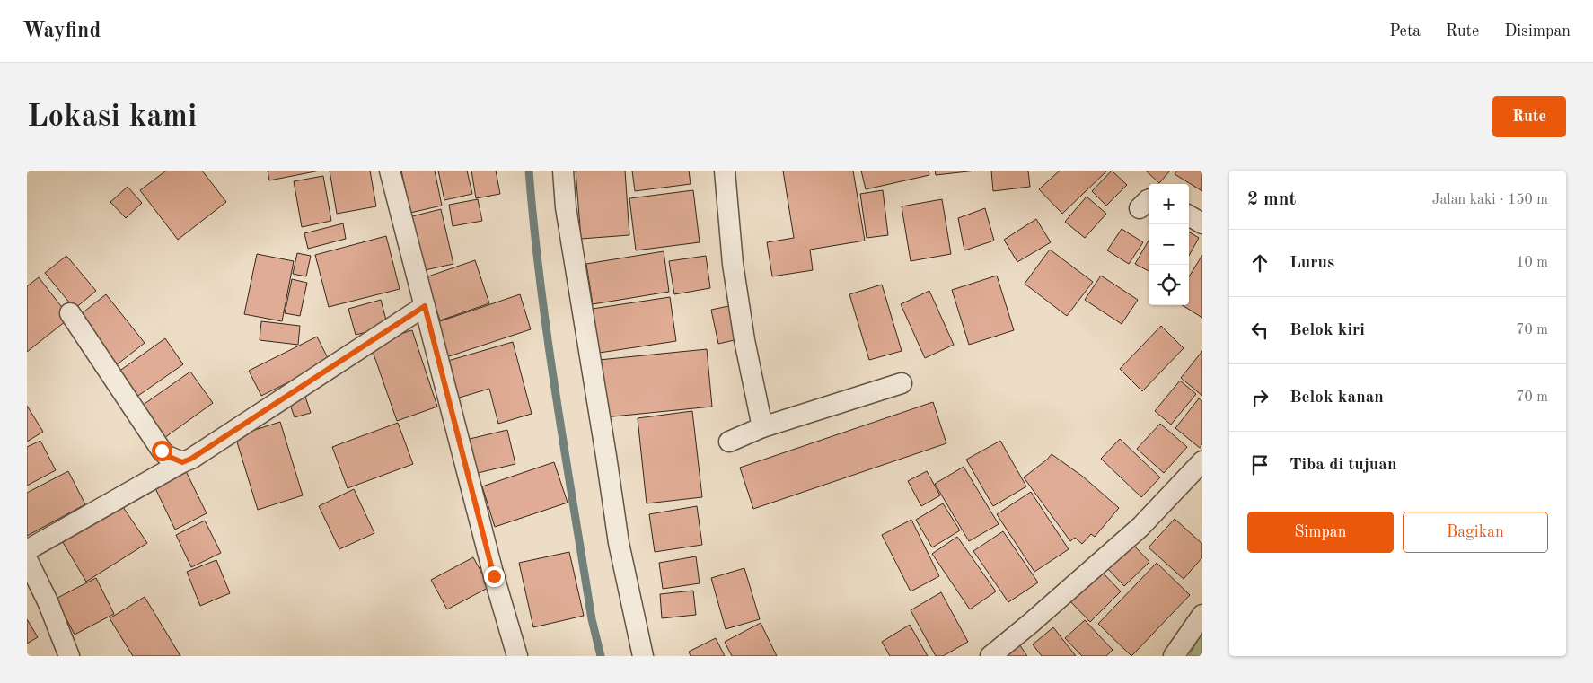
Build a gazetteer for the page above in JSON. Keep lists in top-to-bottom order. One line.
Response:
{"page":{"header":"Wayfind","nav":["Peta","Rute","Disimpan"],"buttons":["Rute",["Simpan","Bagikan"]],"title":"Lokasi kami","heading":["2 mnt","Jalan kaki · 150 m"],"map_buttons":["+","−"],"list":[["Lurus","10 m"],["Belok kiri","70 m"],["Belok kanan","70 m"],"Tiba di tujuan"]}}
